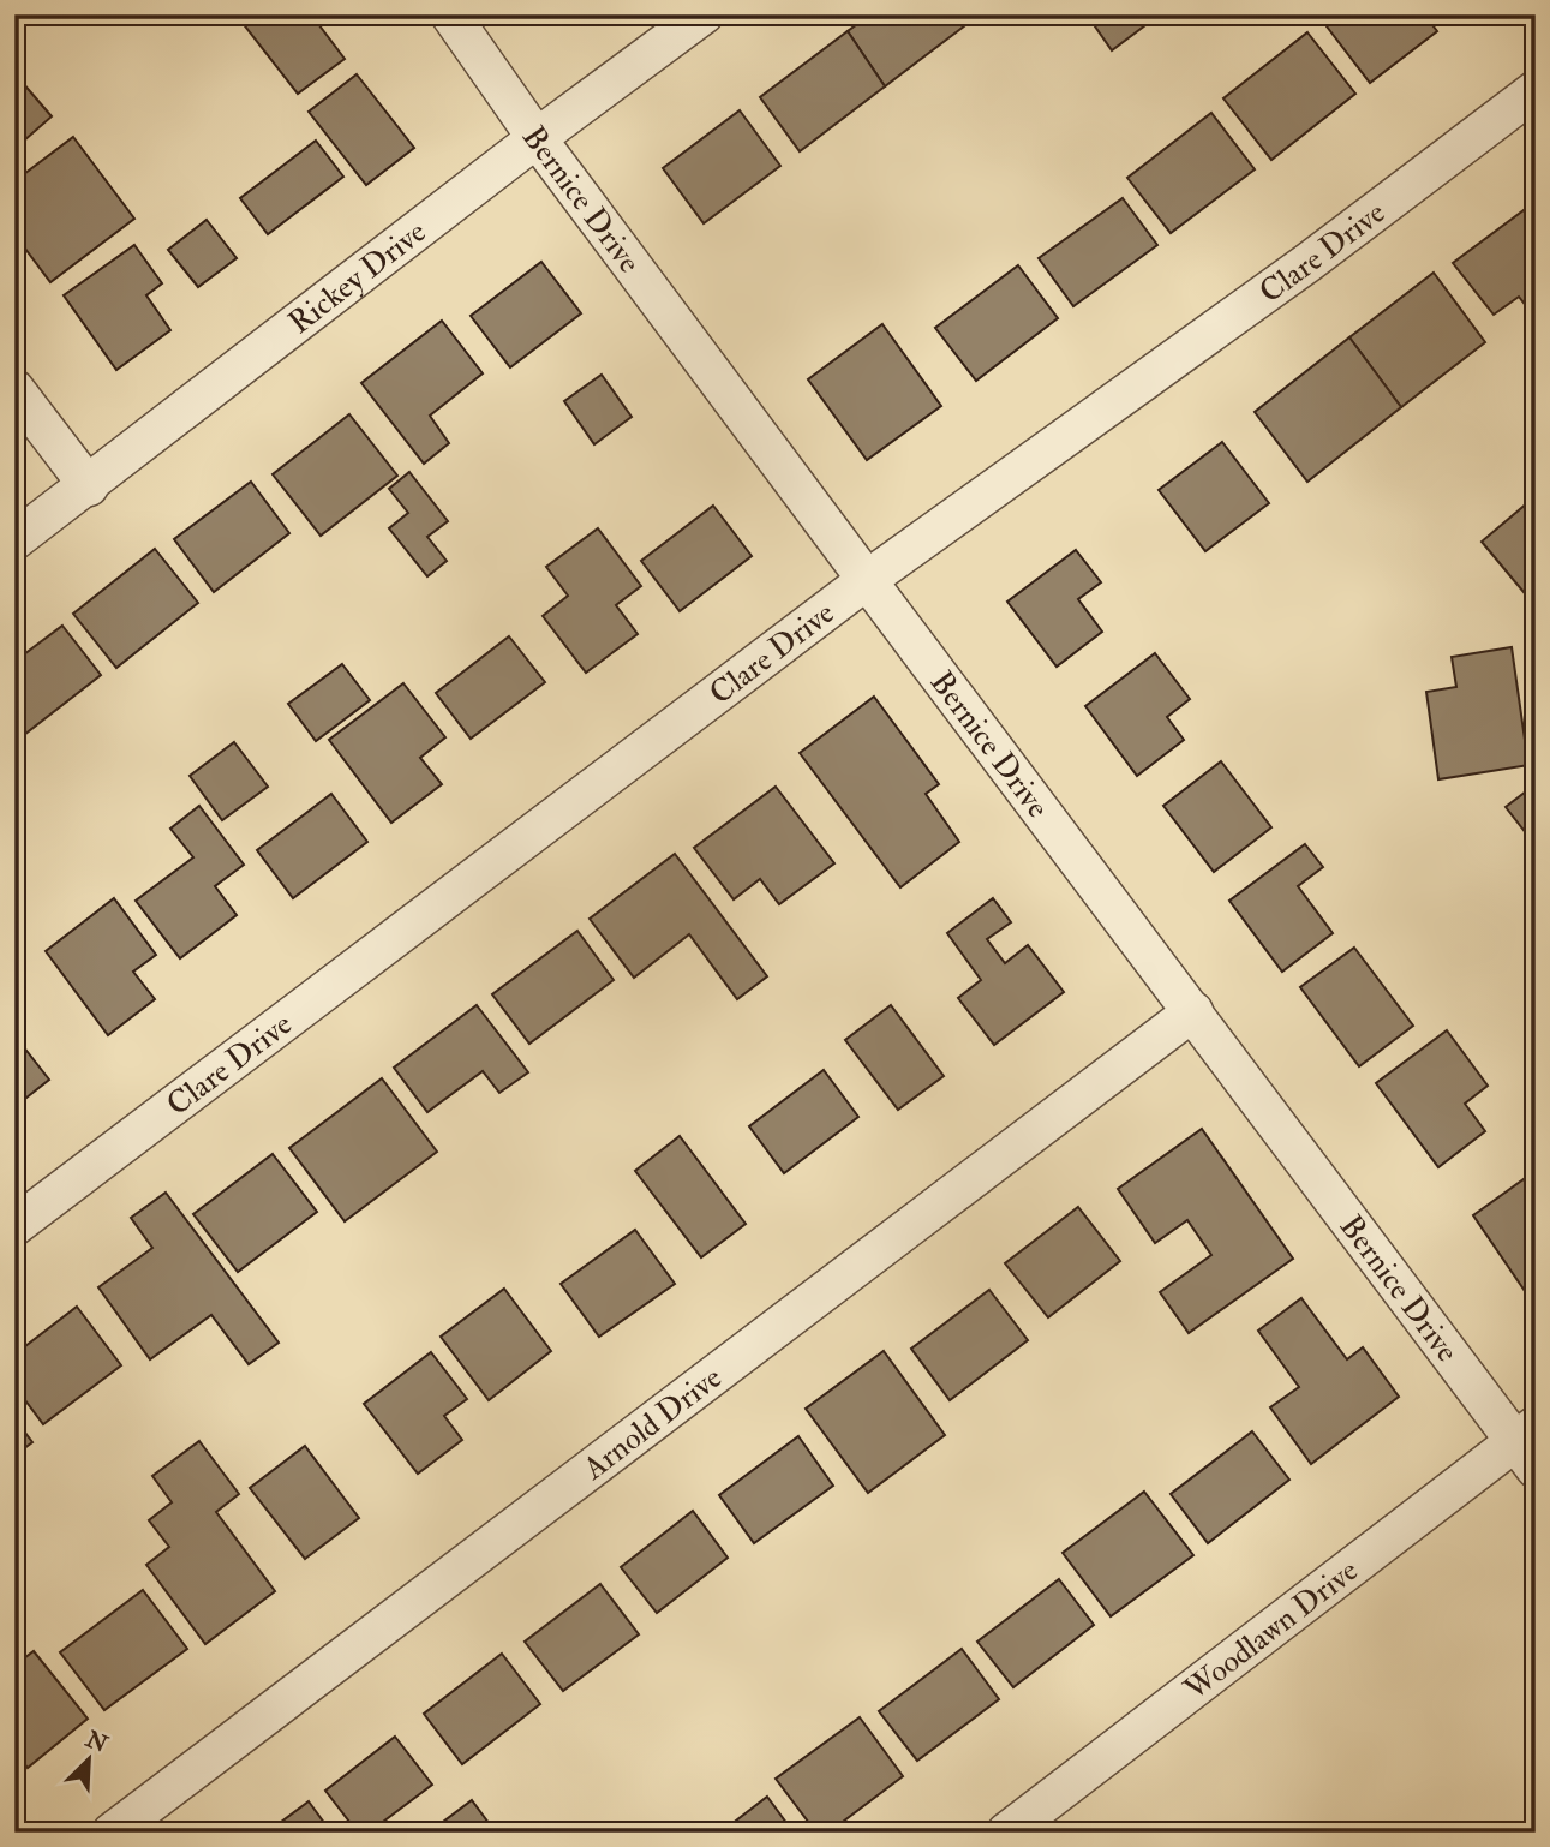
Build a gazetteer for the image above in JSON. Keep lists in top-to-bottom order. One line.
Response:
{"streets":{"street":["Bernice Drive","Clare Drive","Rickey Drive","Arnold Drive","Woodlawn Drive"]},"crossings":[["Bernice Drive","Clare Drive"],["Bernice Drive","Rickey Drive"],["Bernice Drive","Arnold Drive"],["Bernice Drive","Woodlawn Drive"]],"north":"top right"}
